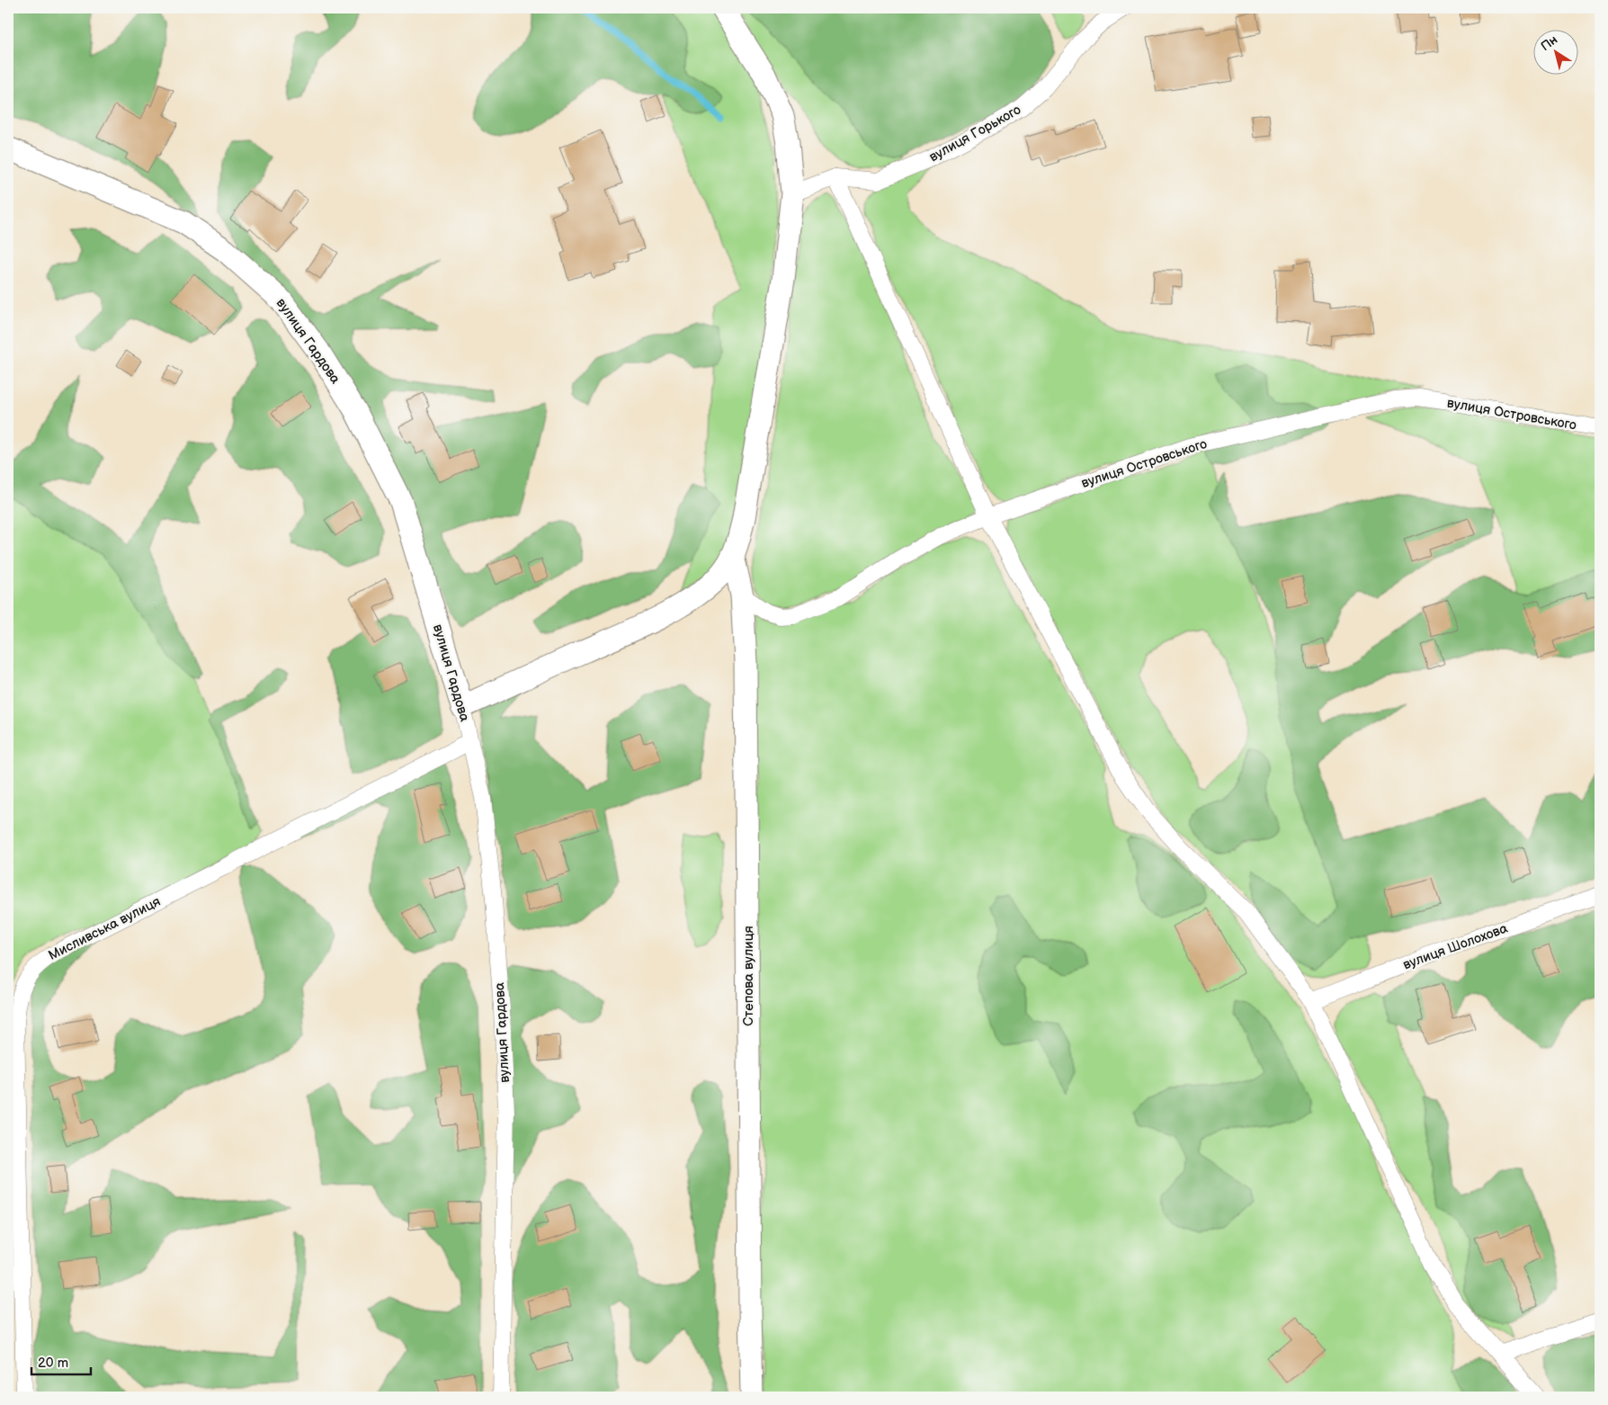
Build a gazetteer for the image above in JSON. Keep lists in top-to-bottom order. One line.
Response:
{"streets":{"street":["вулиця Горького","вулиця Гардова","вулиця Островського","Мисливська вулиця","вулиця Шолохова","Степова вулиця"]},"crossings":[["вулиця Гардова","Мисливська вулиця"],["вулиця Островського","Степова вулиця"]],"scale_bar":"20 m","north":"top left"}
